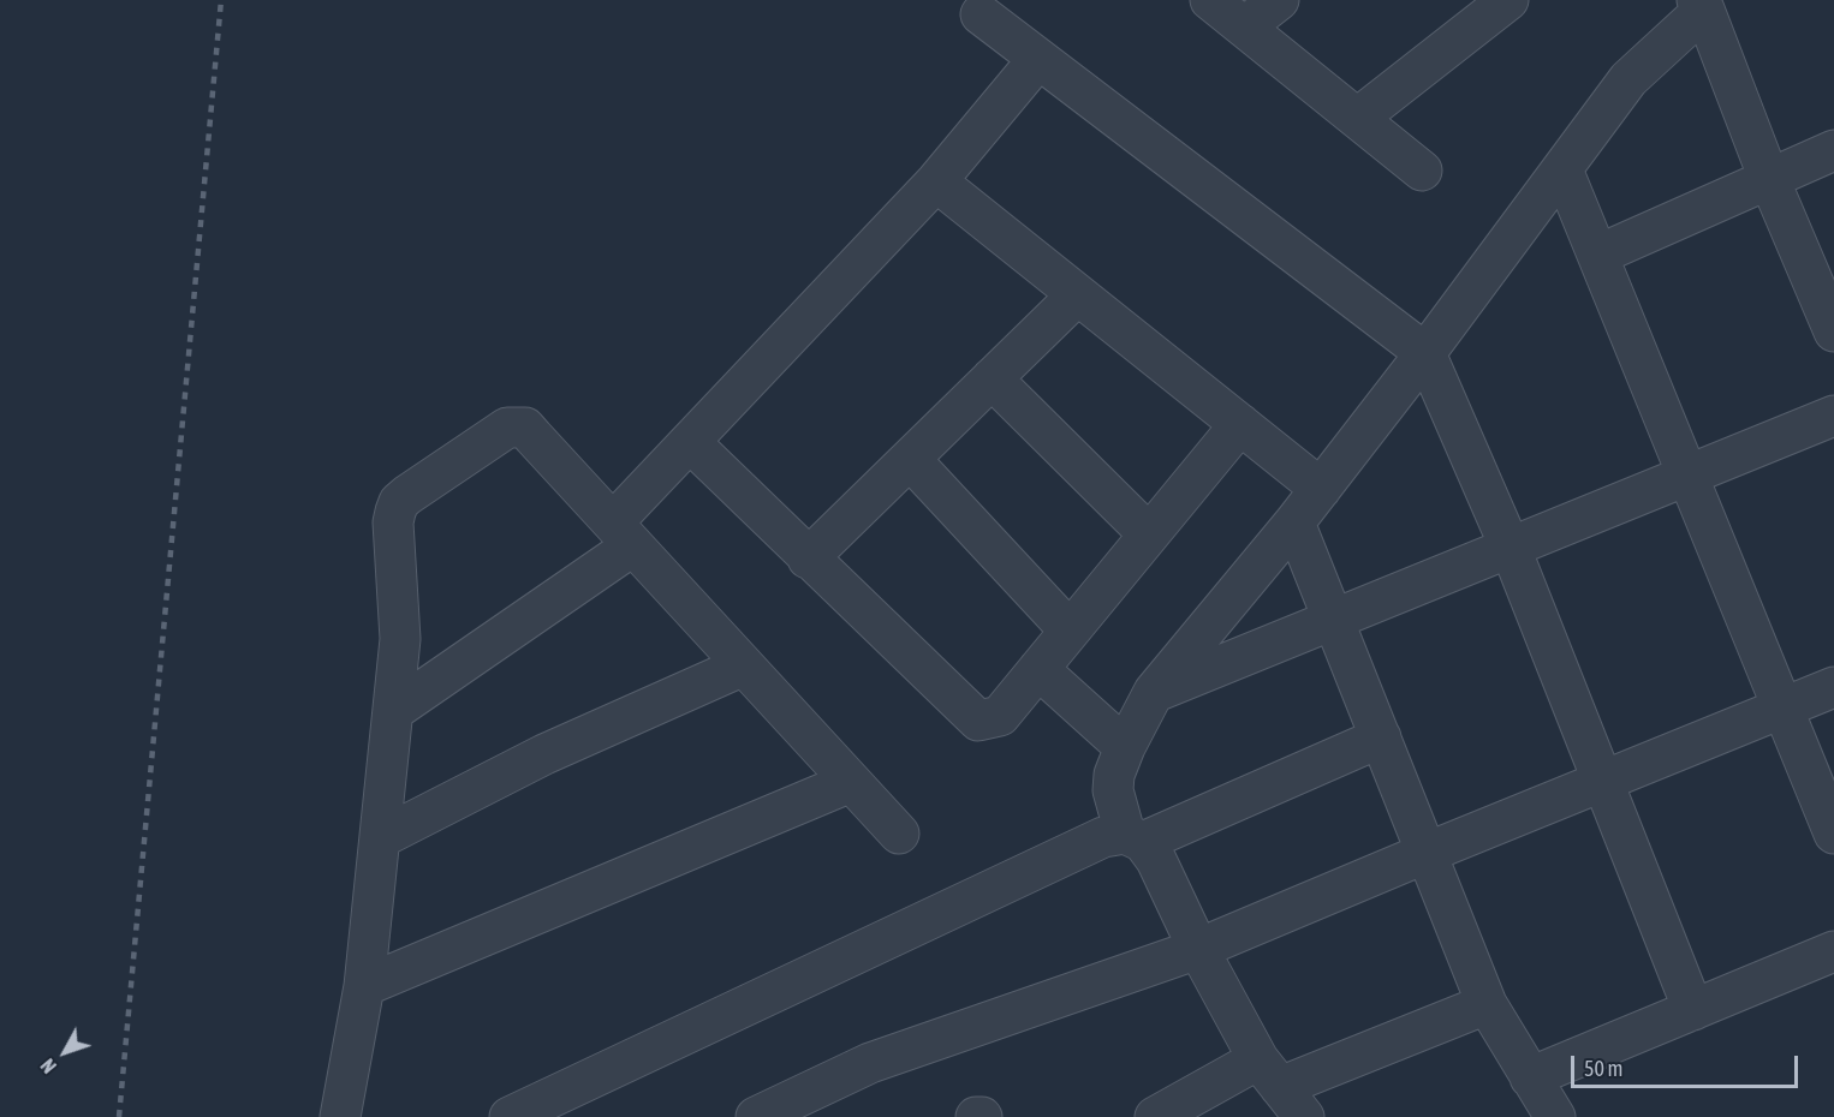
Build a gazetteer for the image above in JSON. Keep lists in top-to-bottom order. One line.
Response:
{"scale_bar":"50 m","north":"bottom left"}
